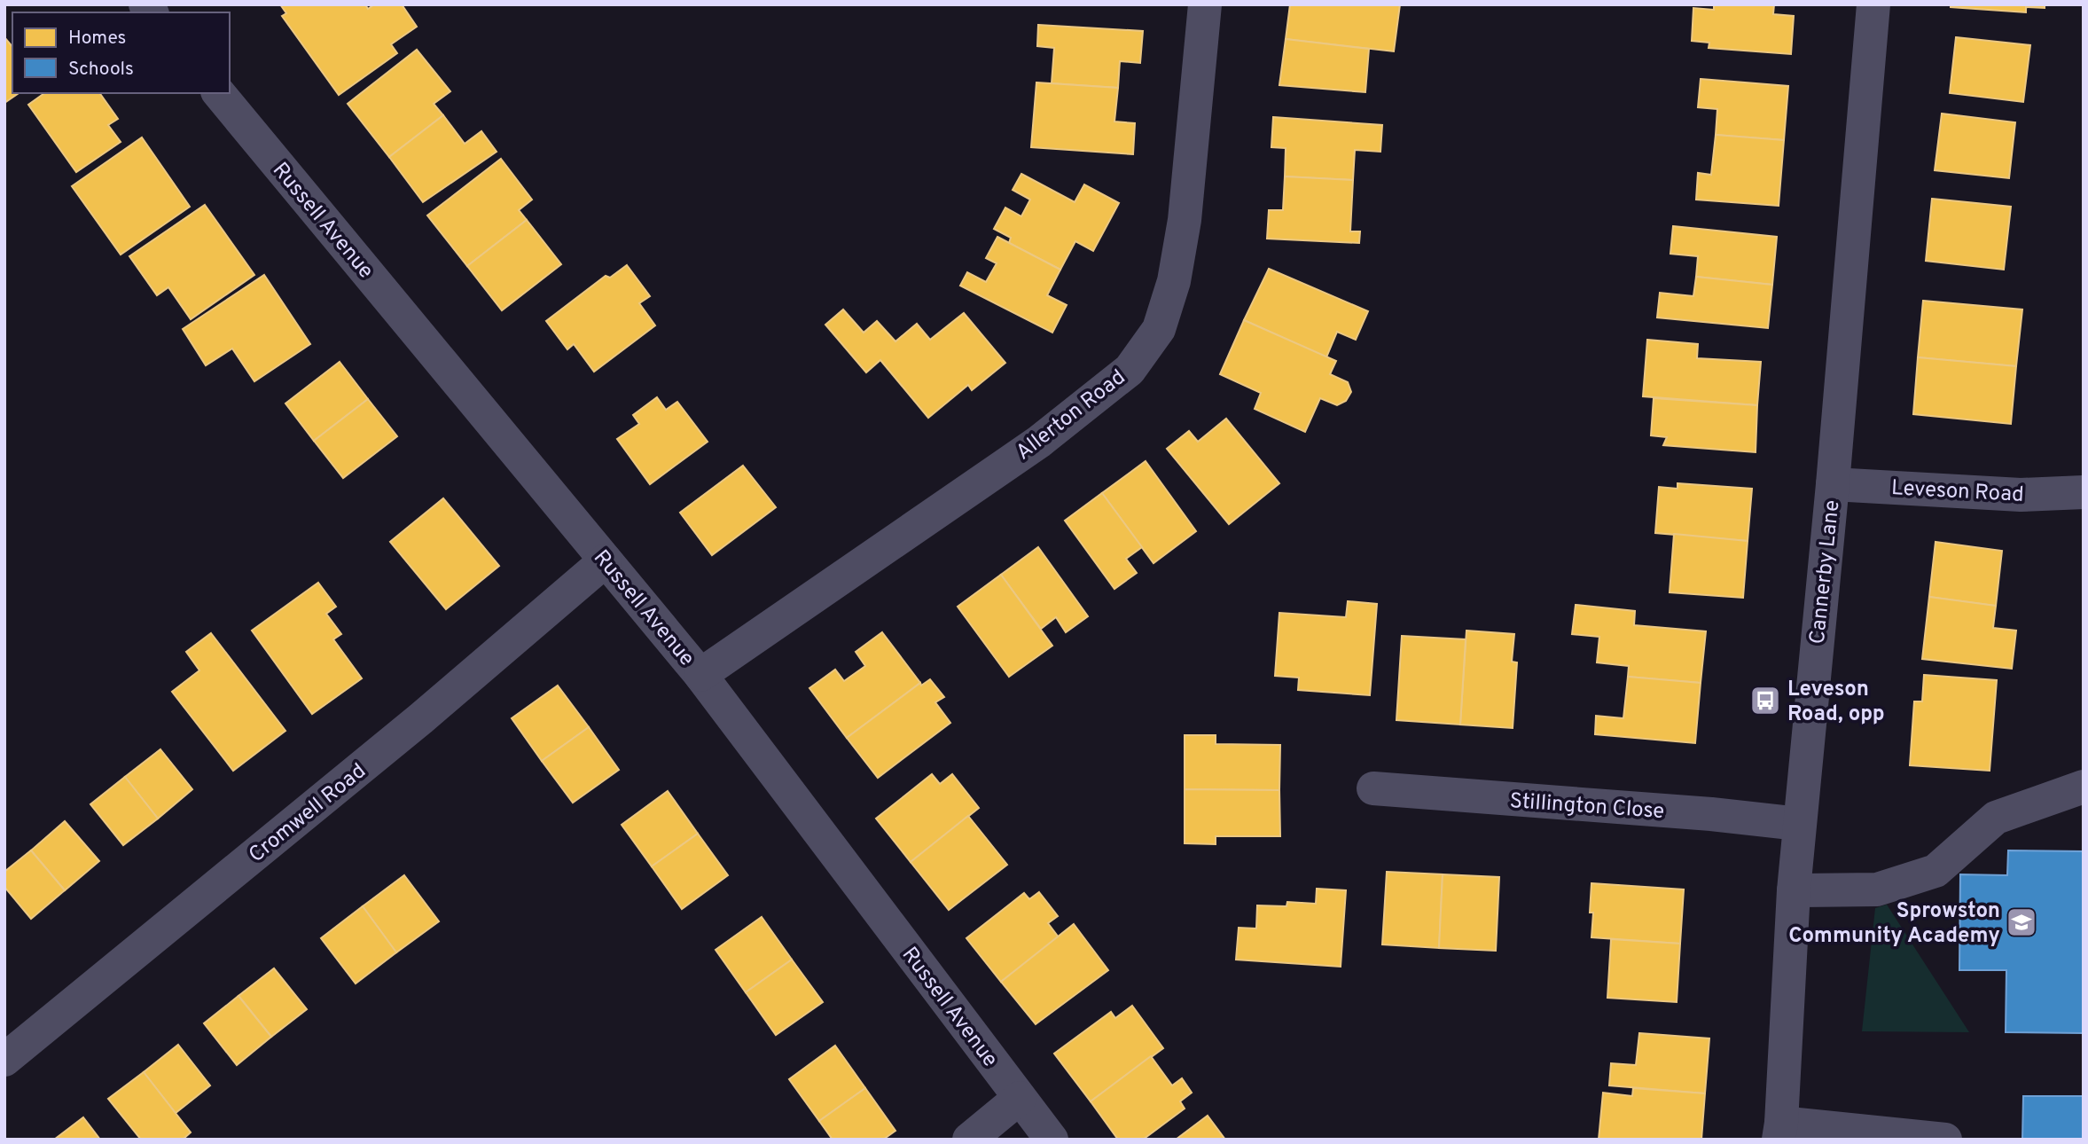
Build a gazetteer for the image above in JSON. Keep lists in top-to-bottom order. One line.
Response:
{"streets":{"street":["Russell Avenue","Allerton Road","Leveson Road","Cannerby Lane","Stillington Close","Cromwell Road"]},"crossings":[["Russell Avenue","Allerton Road"],["Russell Avenue","Cromwell Road"],["Leveson Road","Cannerby Lane"],["Cannerby Lane","Stillington Close"]],"places":{"bus stop":["Leveson Road, opp"],"school or university":["Sprowston Community Academy"]},"legend":["Homes","Schools"]}
